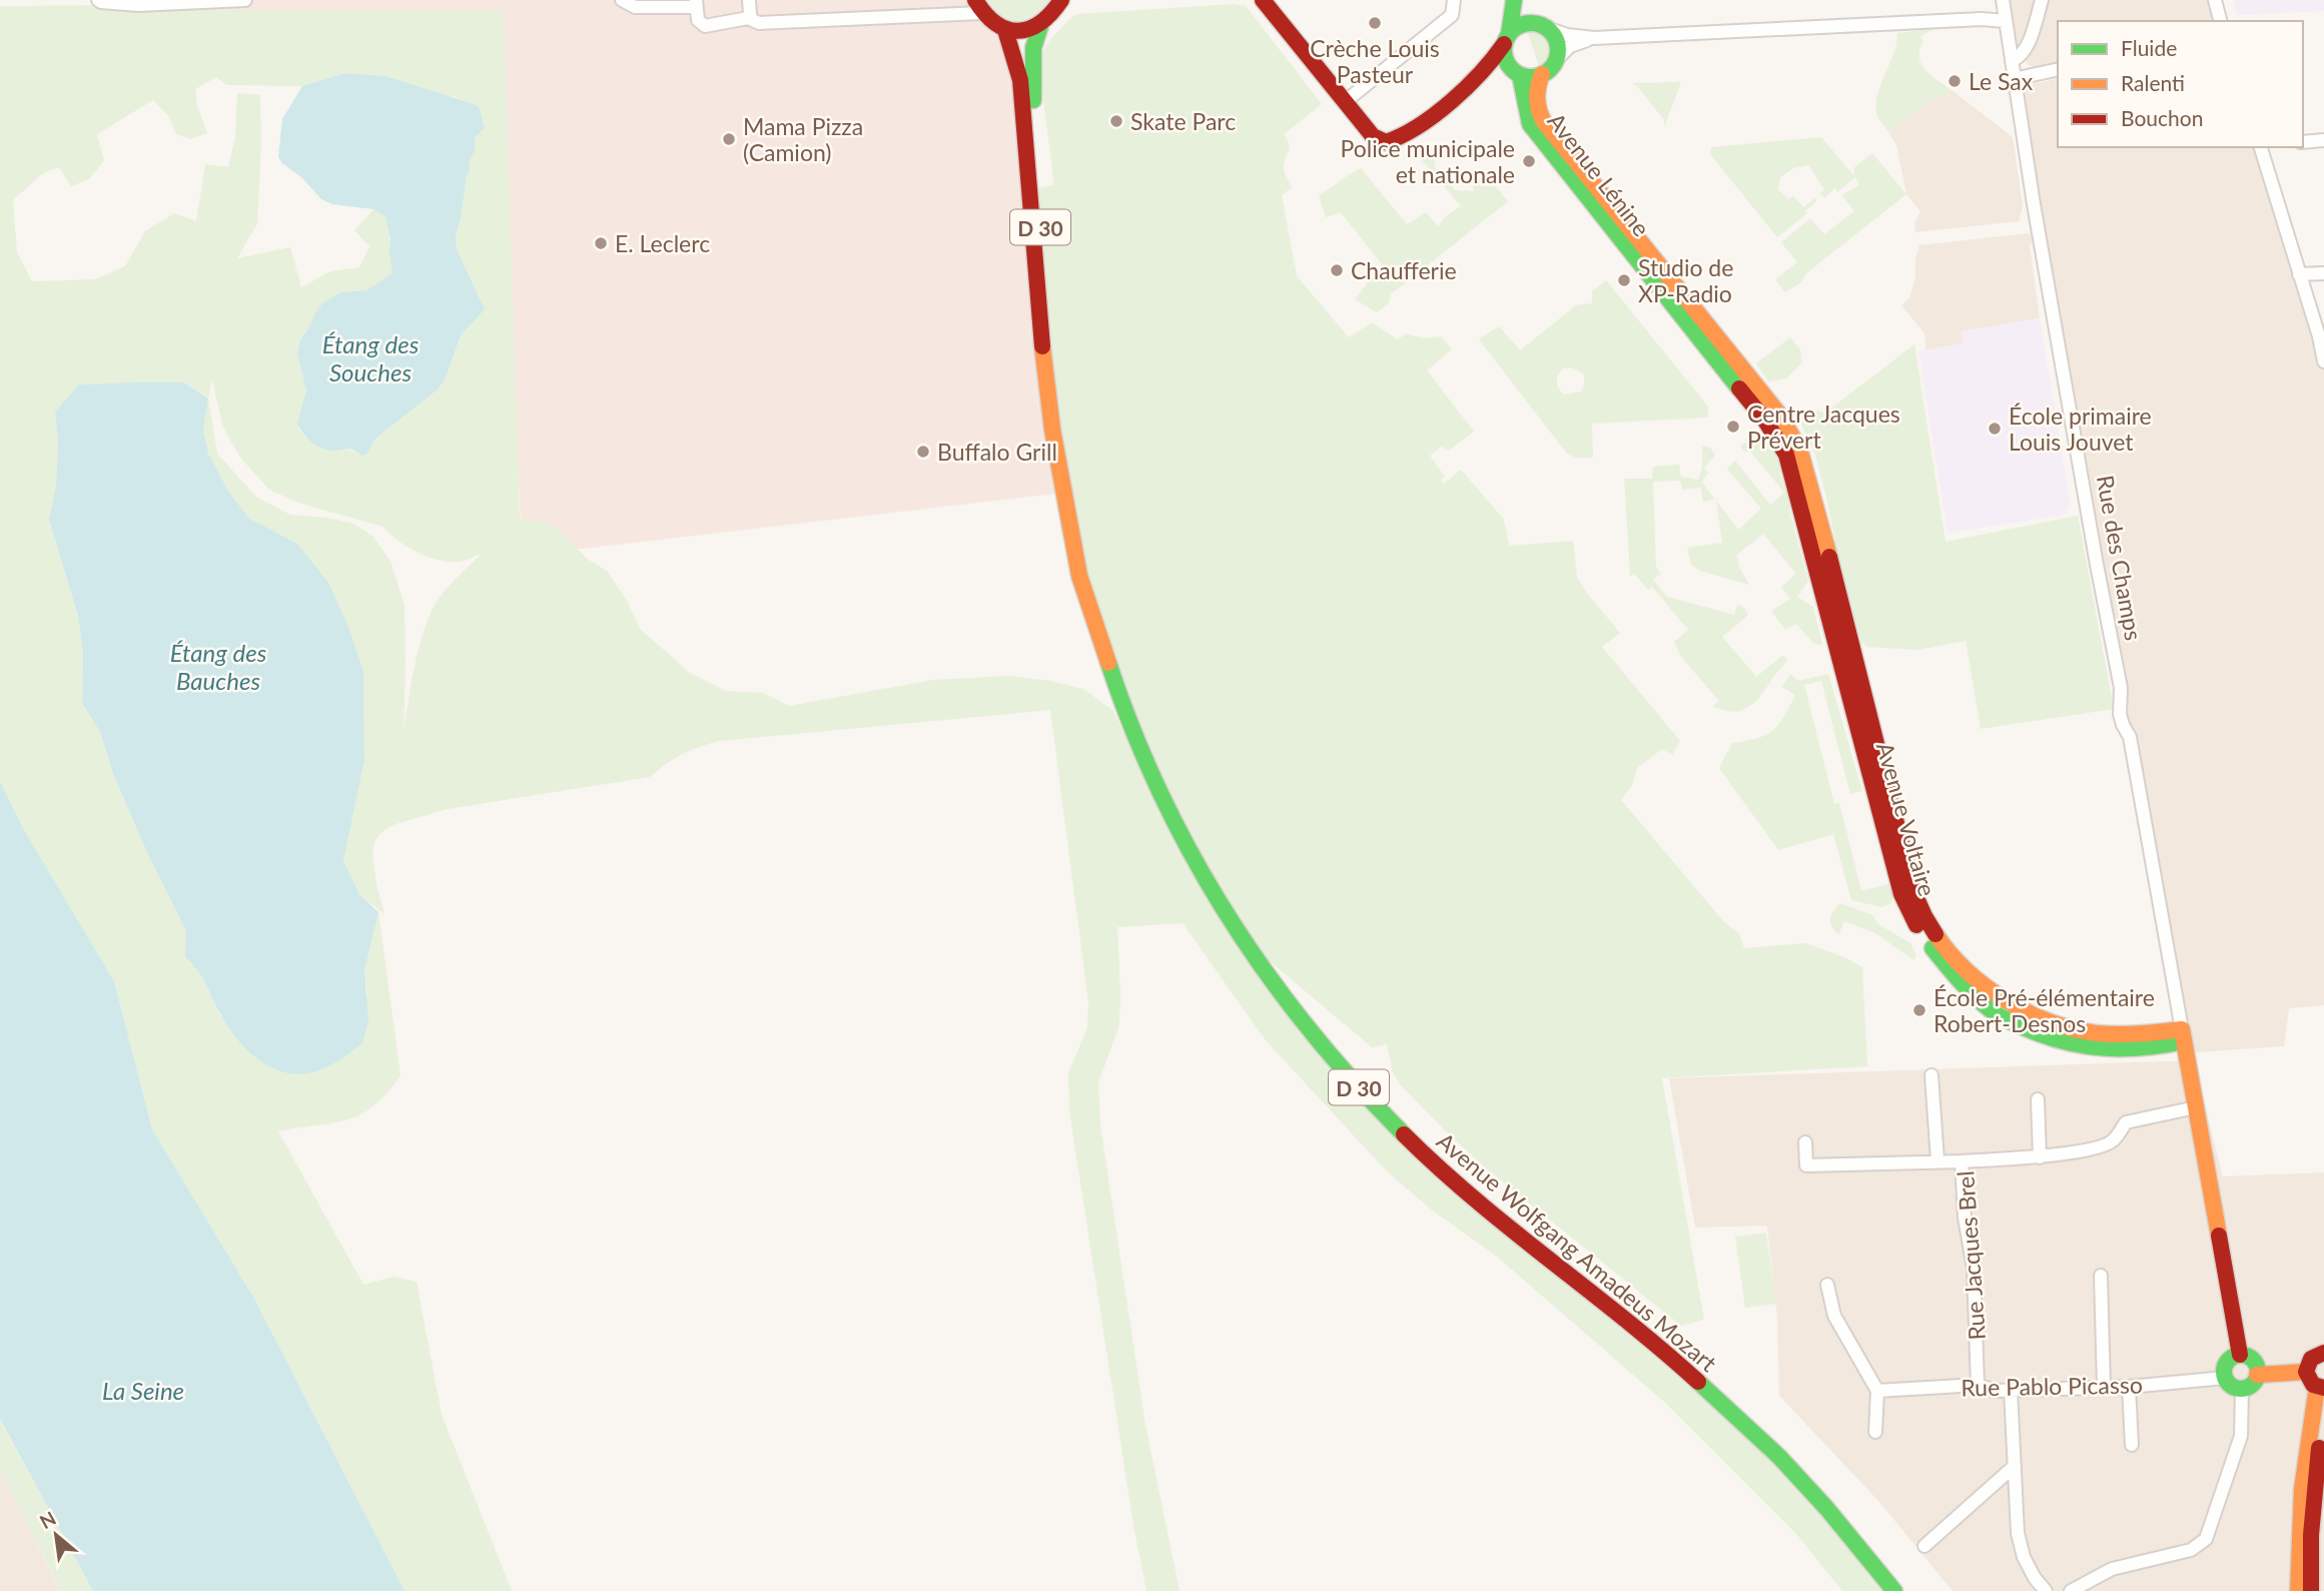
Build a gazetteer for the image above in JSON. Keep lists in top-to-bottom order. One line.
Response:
{"streets":{"street":["Avenue Lénine","D 30","Rue des Champs","Avenue Voltaire","Avenue Wolfgang Amadeus Mozart","Rue Jacques Brel","Rue Pablo Picasso"]},"crossings":[["Avenue Lénine","Avenue Voltaire"],["Rue des Champs","Avenue Voltaire"],["Rue Jacques Brel","Rue Pablo Picasso"]],"water":["Étang des Souches","Étang des Bauches","La Seine"],"places":["Crèche Louis Pasteur","Le Sax","Skate Parc","Mama Pizza (Camion)","Police municipale et nationale","E. Leclerc","Chaufferie","Studio de XP-Radio","Centre Jacques Prévert","École primaire Louis Jouvet","Buffalo Grill","École Pré-élémentaire Robert-Desnos"],"legend":["Fluide","Ralenti","Bouchon"],"north":"top left"}
